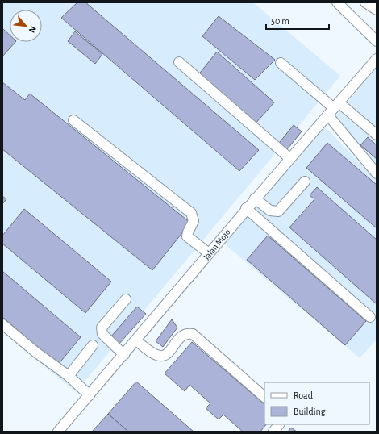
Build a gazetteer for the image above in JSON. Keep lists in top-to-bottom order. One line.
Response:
{"streets":{"street":["Jalan Mojo"]},"legend":["Road","Building"],"scale_bar":"50 m","north":"bottom right"}
